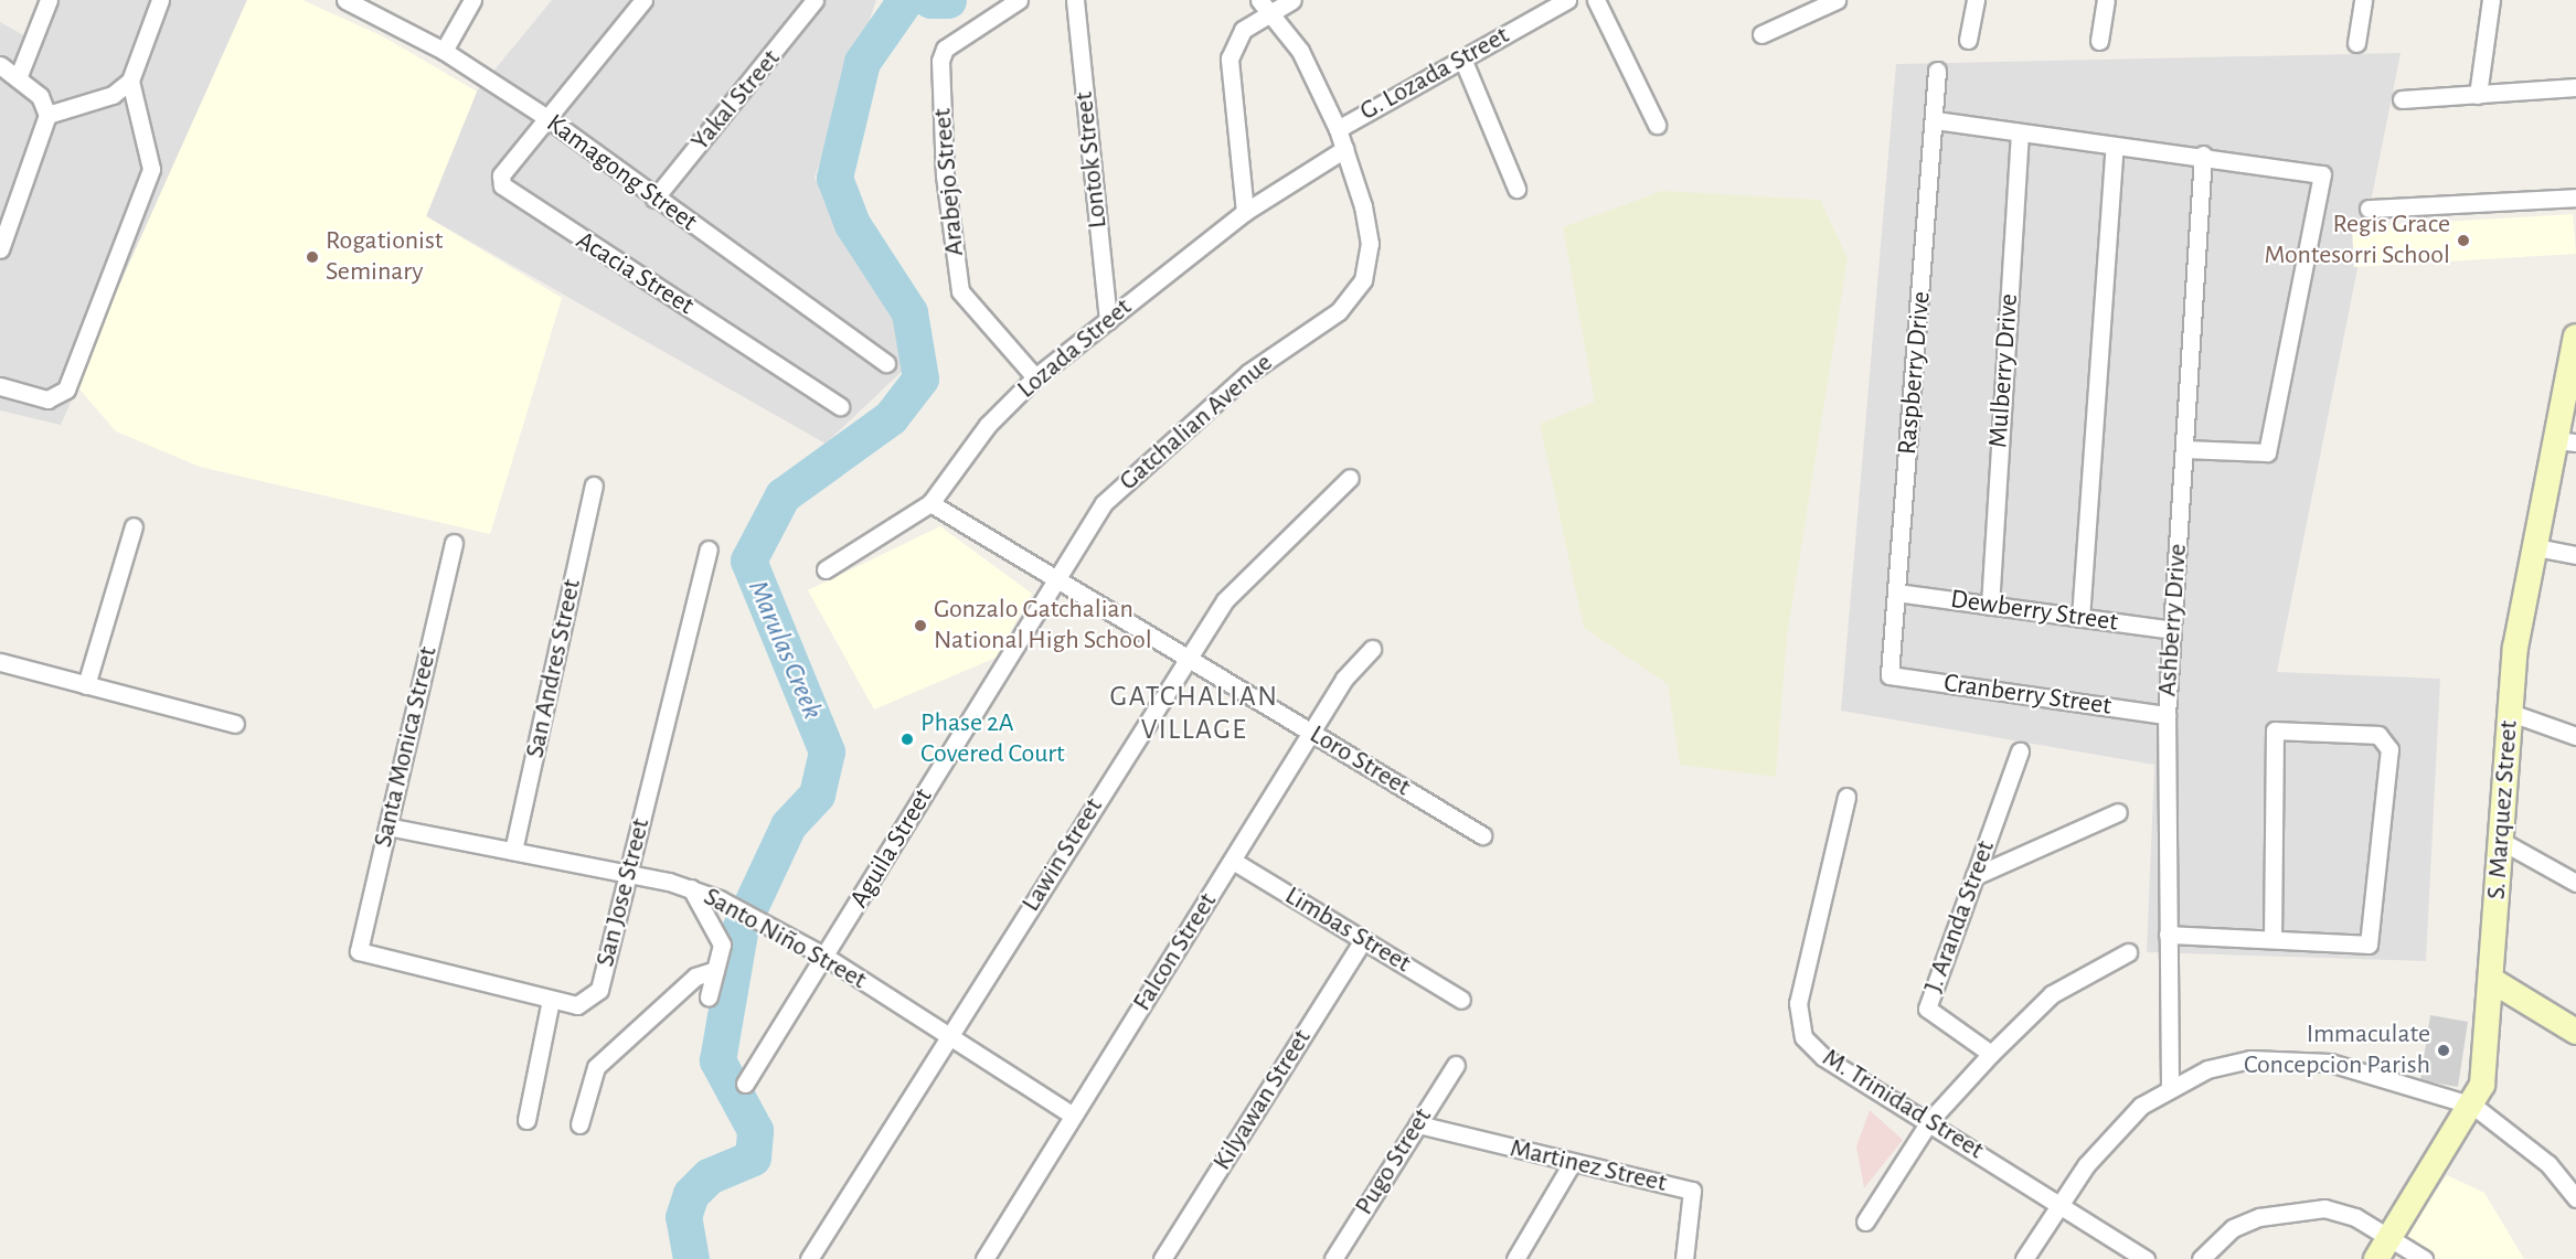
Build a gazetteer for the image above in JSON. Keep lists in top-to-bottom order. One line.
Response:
{"streets":{"street":["G. Lozada Street","Yakal Street","Lontok Street","Kamagong Street","Arabejo Street","Acacia Street","Lozada Street","Mulberry Drive","Raspberry Drive","Gatchalian Avenue","Dewberry Street","Ashberry Drive","San Andres Street","Cranberry Street","Santa Monica Street","Loro Street","S. Marquez Street","Aguila Street","Lawin Street","San Jose Street","J. Aranda Street","Limbas Street","Santo Niño Street","Falcon Street","Kilyawan Street","M. Trinidad Street","Pugo Street","Martinez Street"]},"crossings":[["G. Lozada Street","Gatchalian Avenue"],["Yakal Street","Kamagong Street"],["Lontok Street","Lozada Street"],["Kamagong Street","Acacia Street"],["Arabejo Street","Lozada Street"],["Lozada Street","Gatchalian Avenue"],["Lozada Street","Loro Street"],["Mulberry Drive","Dewberry Street"],["Raspberry Drive","Dewberry Street"],["Raspberry Drive","Cranberry Street"],["Gatchalian Avenue","Loro Street"],["Gatchalian Avenue","Aguila Street"],["Dewberry Street","Ashberry Drive"],["Ashberry Drive","Cranberry Street"],["San Andres Street","Santo Niño Street"],["Santa Monica Street","San Jose Street"],["Santa Monica Street","Santo Niño Street"],["Loro Street","Aguila Street"],["Loro Street","Lawin Street"],["Loro Street","Falcon Street"],["Aguila Street","Santo Niño Street"],["Lawin Street","Santo Niño Street"],["San Jose Street","Santo Niño Street"],["Limbas Street","Falcon Street"],["Limbas Street","Kilyawan Street"],["Santo Niño Street","Falcon Street"],["Pugo Street","Martinez Street"]],"districts":["GATCHALIAN VILLAGE"],"water":["Marulas Creek"],"places":["Regis Grace Montesorri School","Rogationist Seminary","Gonzalo Gatchalian National High School","Phase 2A Covered Court","Immaculate Concepcion Parish"]}
